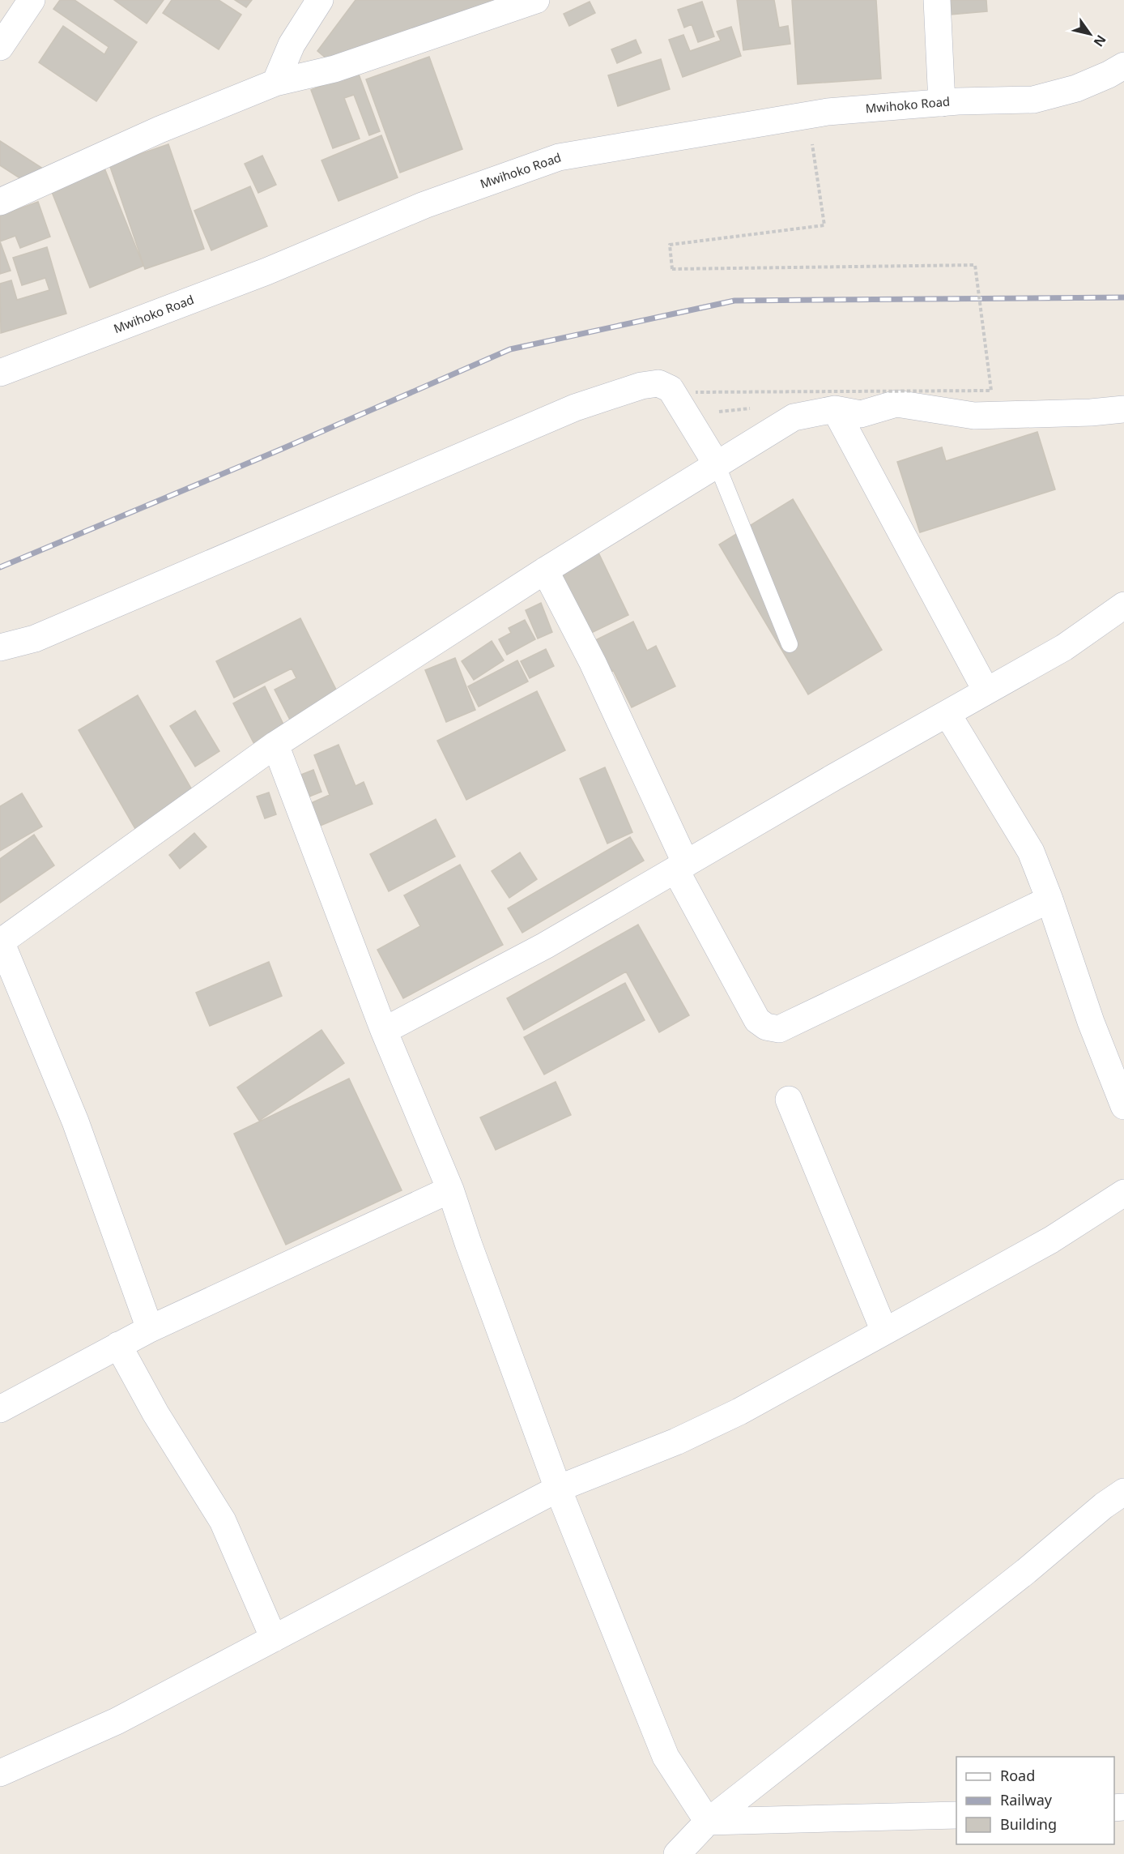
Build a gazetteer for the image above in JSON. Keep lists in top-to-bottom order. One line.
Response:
{"streets":{"street":["Mwihoko Road"]},"legend":["Road","Railway","Building"],"north":"bottom right"}
